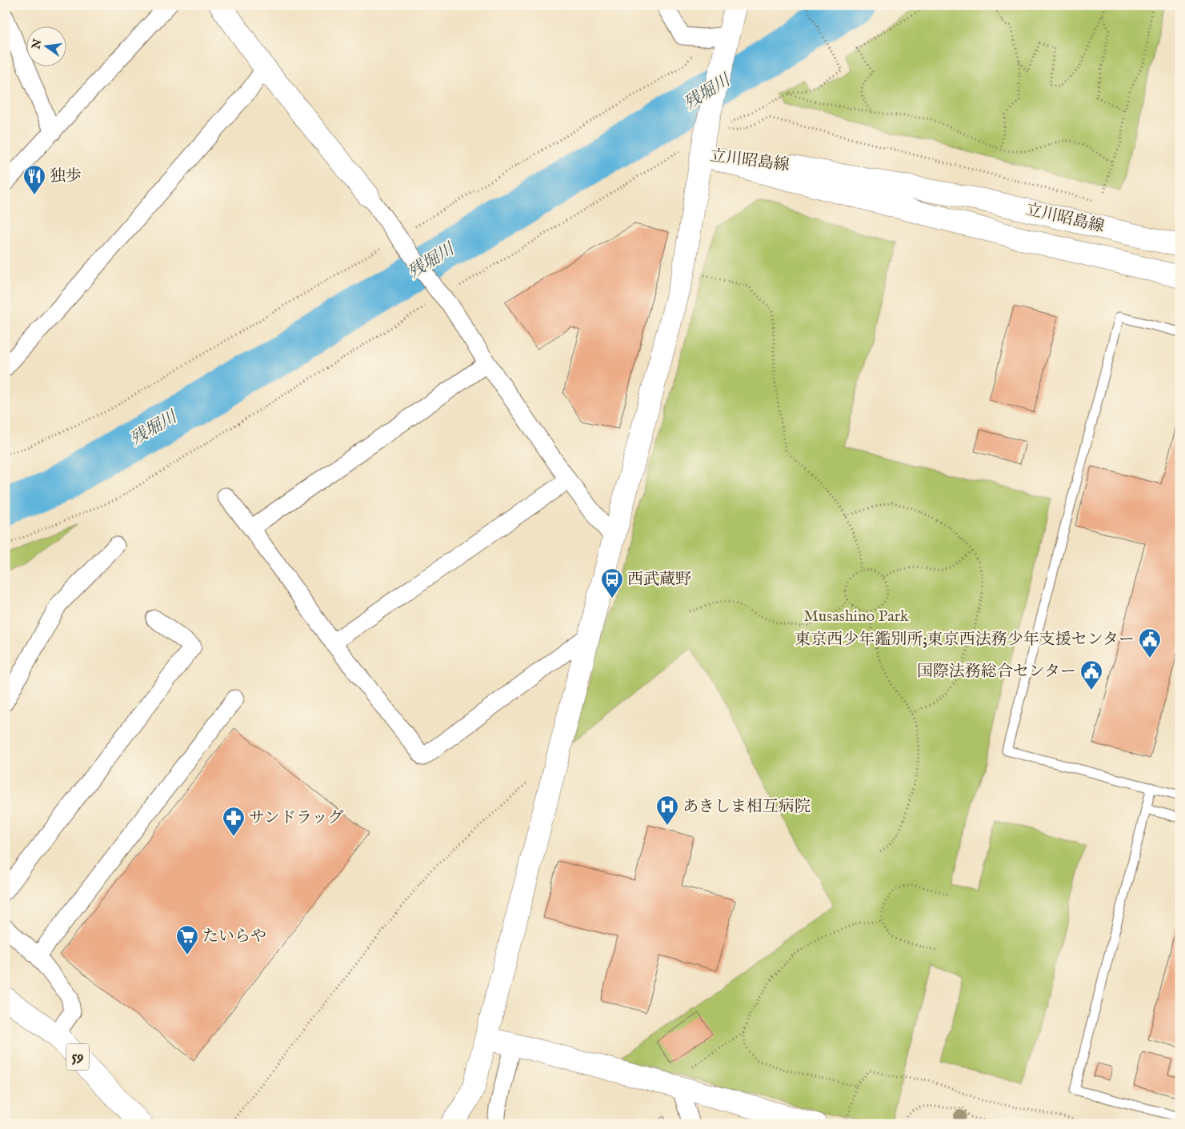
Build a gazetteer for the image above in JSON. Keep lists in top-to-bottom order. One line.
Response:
{"streets":{"street":["立川昭島線","59"]},"water":["残堀川"],"parks":["Musashino Park"],"places":{"restaurant":["独歩"],"bus stop":["西武蔵野"],"public building":["東京西少年鑑別所;東京西法務少年支援センター","国際法務総合センター"],"hospital":["あきしま相互病院"],"pharmacy":["サンドラッグ"],"supermarket":["たいらや"]},"north":"left"}
